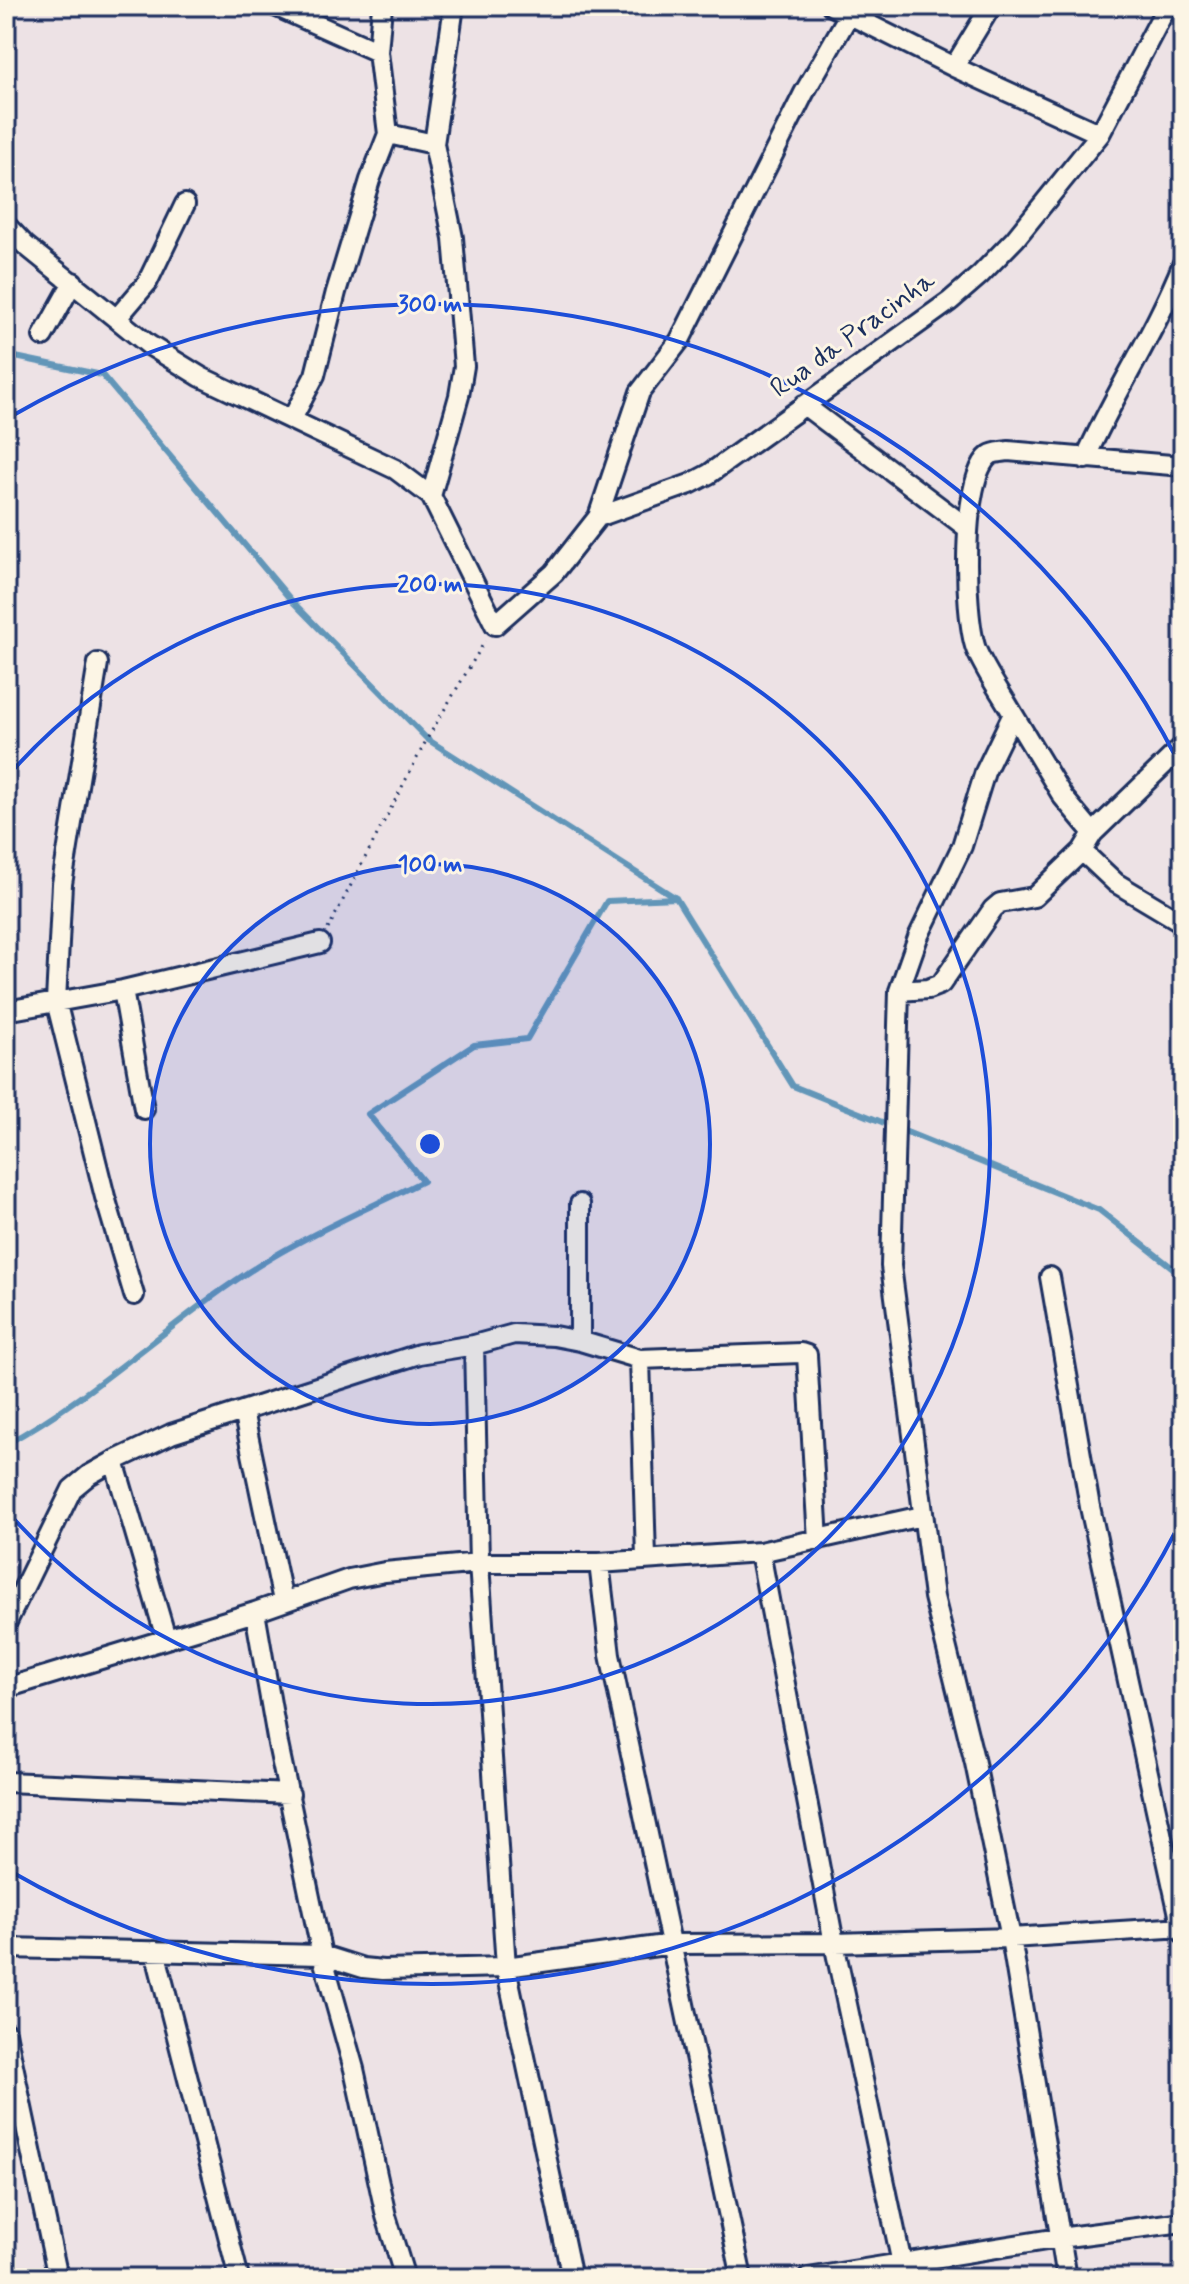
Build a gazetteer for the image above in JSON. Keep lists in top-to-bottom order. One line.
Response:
{"streets":{"street":["Rua da Pracinha"]},"rings":["300 m","200 m","100 m"]}
